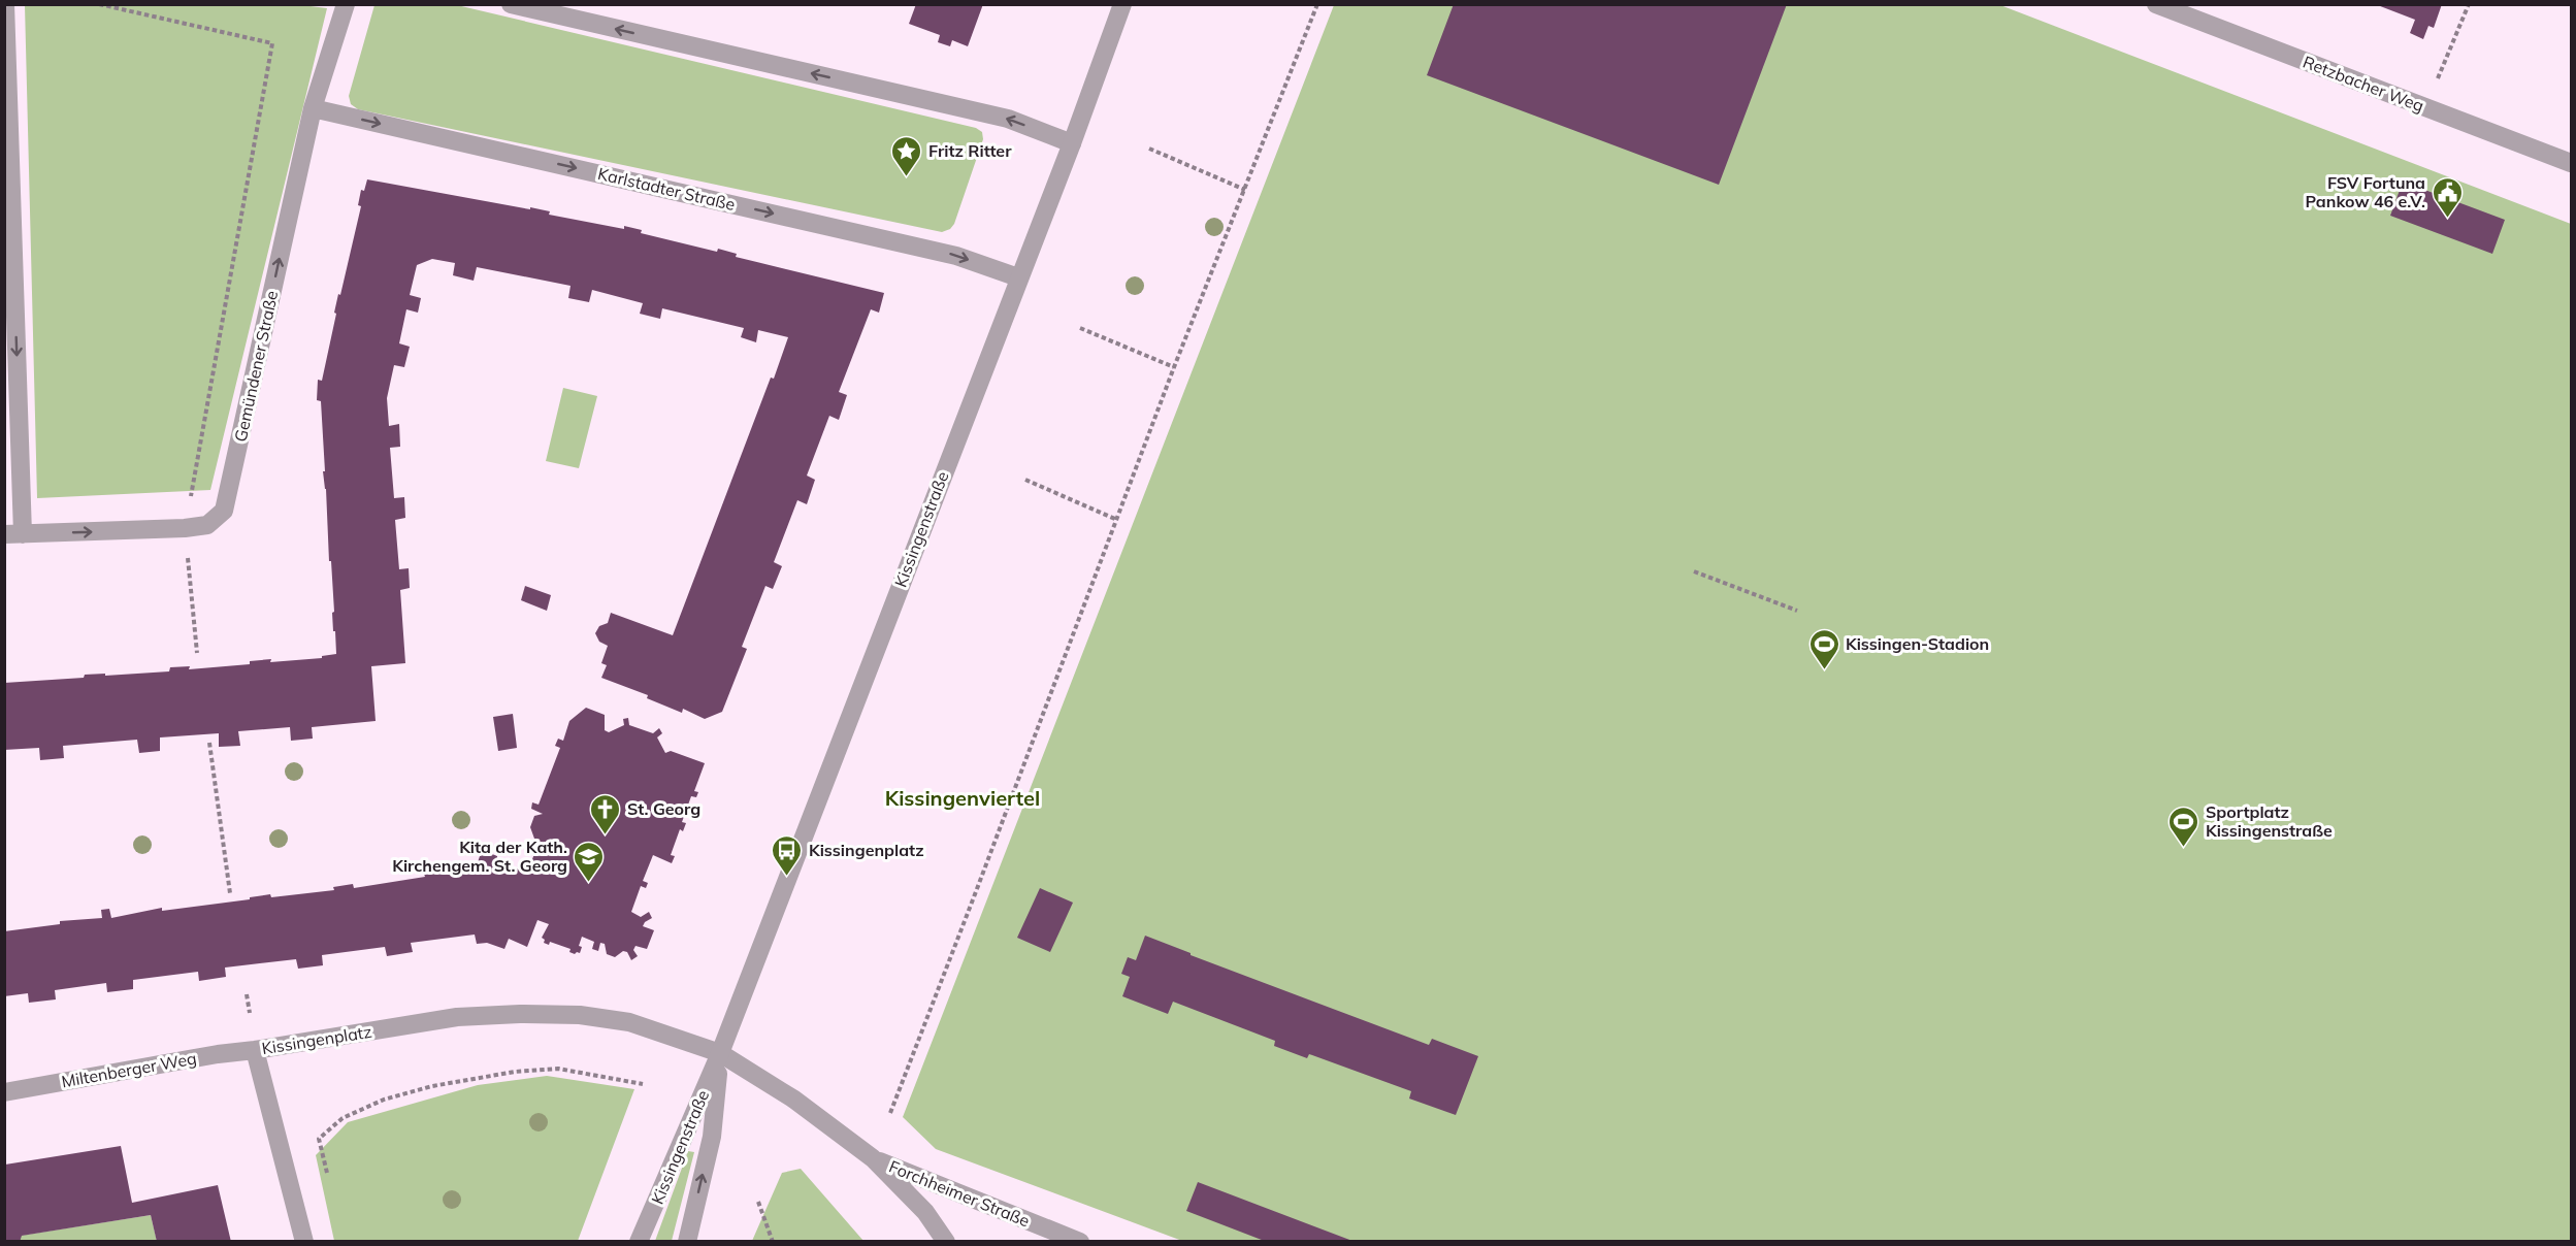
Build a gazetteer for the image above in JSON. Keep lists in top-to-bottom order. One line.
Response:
{"streets":{"street":["Retzbacher Weg","Karlstadter Straße","Gemündener Straße","Kissingenstraße","Kissingenplatz","Miltenberger Weg","Forchheimer Straße"]},"crossings":[["Karlstadter Straße","Gemündener Straße"],["Karlstadter Straße","Kissingenstraße"],["Kissingenstraße","Kissingenplatz"],["Kissingenplatz","Miltenberger Weg"],["Kissingenplatz","Forchheimer Straße"]],"one_way":["Gemündener Straße"],"districts":["Kissingenviertel"],"places":{"place":["Fritz Ritter"],"public building":["FSV Fortuna Pankow 46 e.V."],"sports":["Kissingen-Stadion","Sportplatz Kissingenstraße"],"church":["St. Georg"],"bus stop":["Kissingenplatz"],"school or university":["Kita der Kath. Kirchengem. St. Georg"]}}
